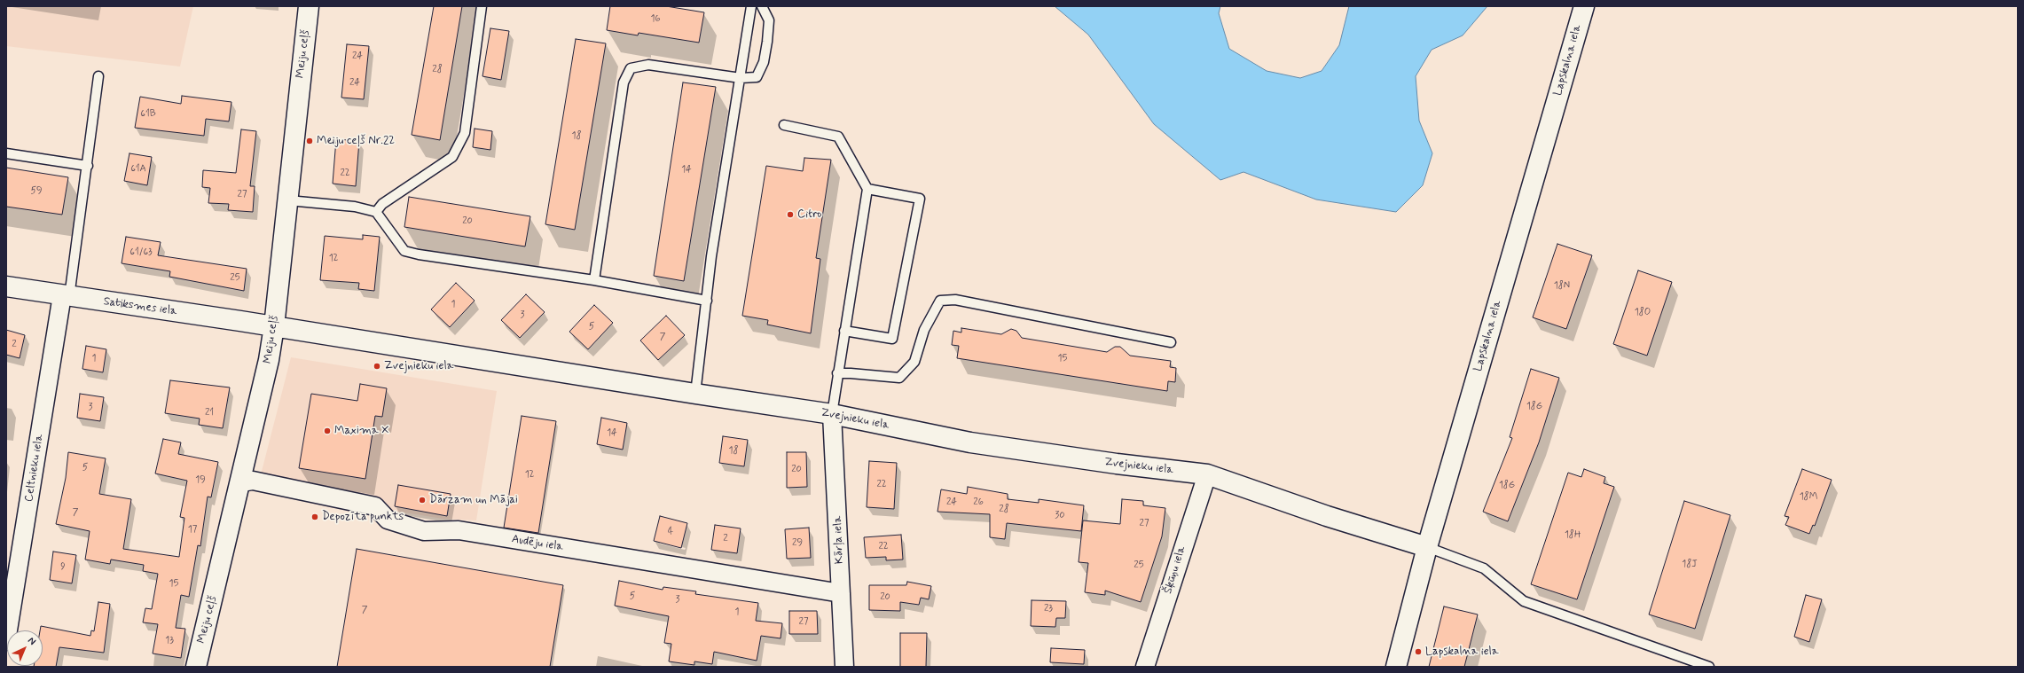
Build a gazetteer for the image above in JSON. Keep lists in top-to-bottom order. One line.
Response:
{"streets":{"street":["Meiju ceļš","Lapskalna iela","Satiksmes iela","Zvejnieku iela","Celtnieku iela","Kārļa iela","Audēju iela","Šķūņu iela"]},"crossings":[["Meiju ceļš","Satiksmes iela"],["Meiju ceļš","Zvejnieku iela"],["Meiju ceļš","Audēju iela"],["Lapskalna iela","Zvejnieku iela"],["Satiksmes iela","Zvejnieku iela"],["Satiksmes iela","Celtnieku iela"],["Zvejnieku iela","Kārļa iela"],["Zvejnieku iela","Šķūņu iela"],["Kārļa iela","Audēju iela"]],"places":["Meiju ceļš Nr.22","Citro","Zvejnieku iela","Maxima X","Dārzam un Mājai","Depozīta punkts","Lapskalna iela"],"house_numbers":["16","24","28","24","61B","18","61A","14","22","59","27","20","61/63","12","25","18N","1","18O","3","5","7","2","1","15","18G","3","21","14","18","5","20","12","19","22","18G","18M","24","26","28","7","30","27","17","4","18H","2","29","22","18J","25","9","15","5","20","3","23","7","1","27","13"],"north":"top right"}
